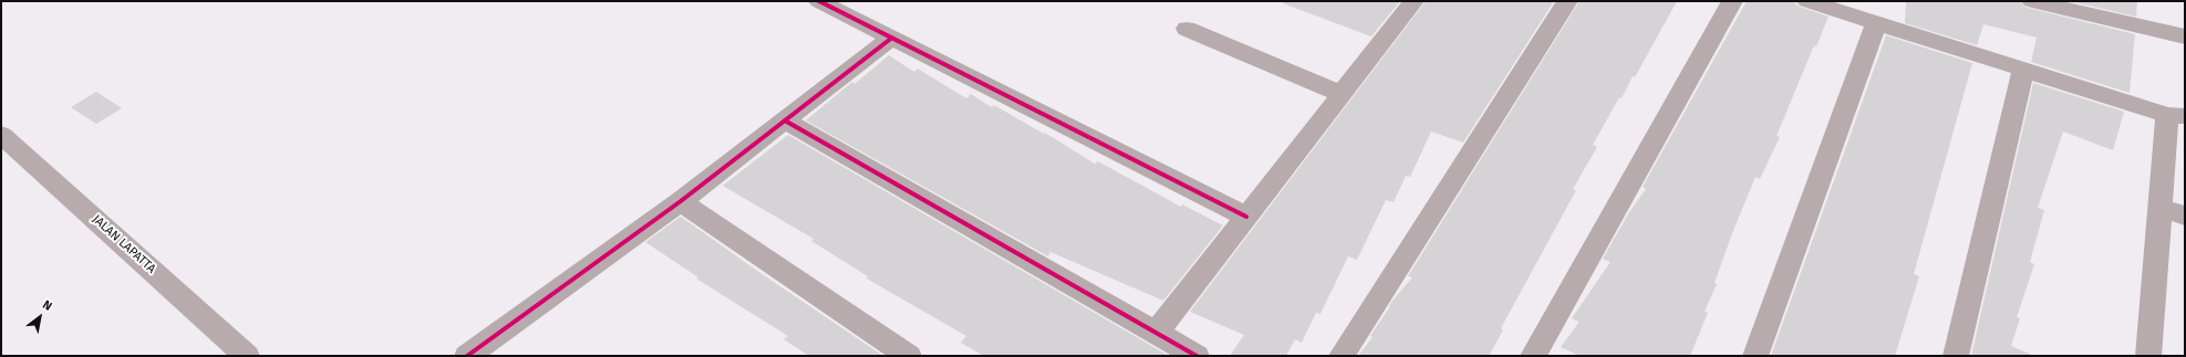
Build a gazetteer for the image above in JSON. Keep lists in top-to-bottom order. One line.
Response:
{"streets":{"street":["JALAN LAPATTA"]},"north":"top right"}
